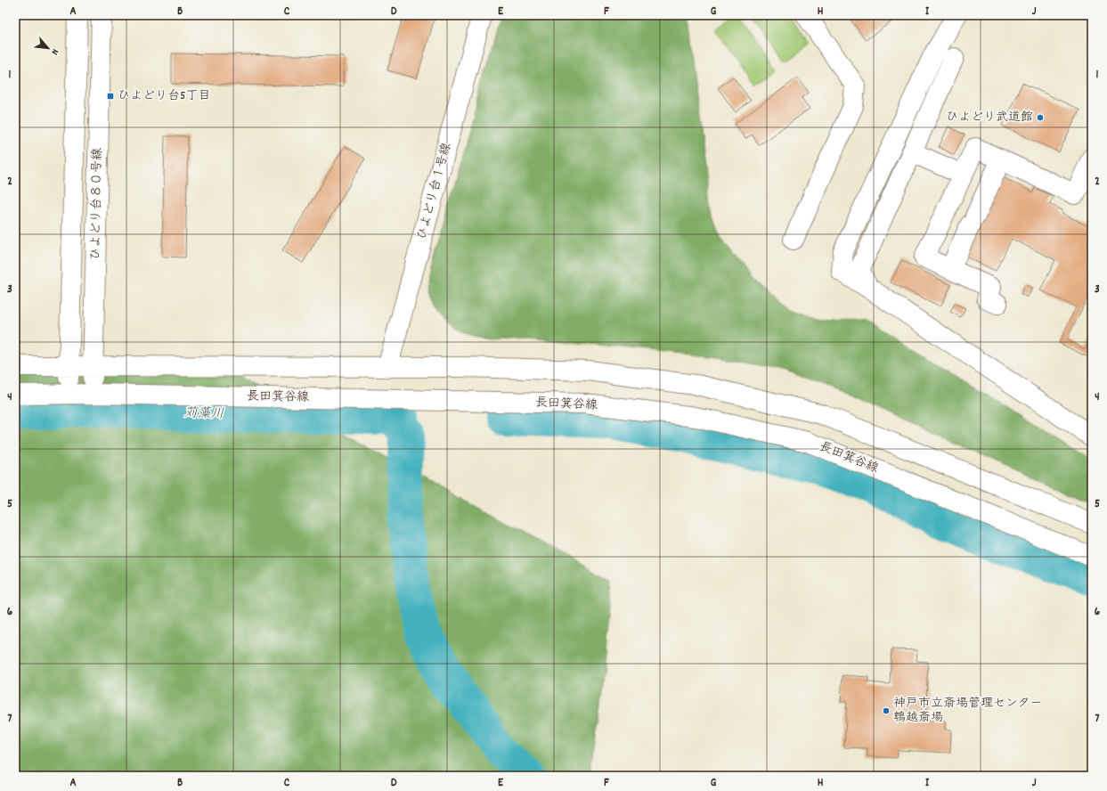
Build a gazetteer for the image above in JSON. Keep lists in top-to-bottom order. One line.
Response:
{"streets":{"street":["ひよどり台１号線","ひよどり台８０号線","長田箕谷線"]},"crossings":[["ひよどり台８０号線","長田箕谷線"]],"water":["苅藻川"],"places":{"transit":["ひよどり台5丁目"],"other":["ひよどり武道館","神戸市立斎場管理センター 鵯越斎場"]},"north":"bottom right","grid":{"columns":["A","B","C","D","E","F","G","H","I","J"],"rows":["1","2","3","4","5","6","7"]}}
